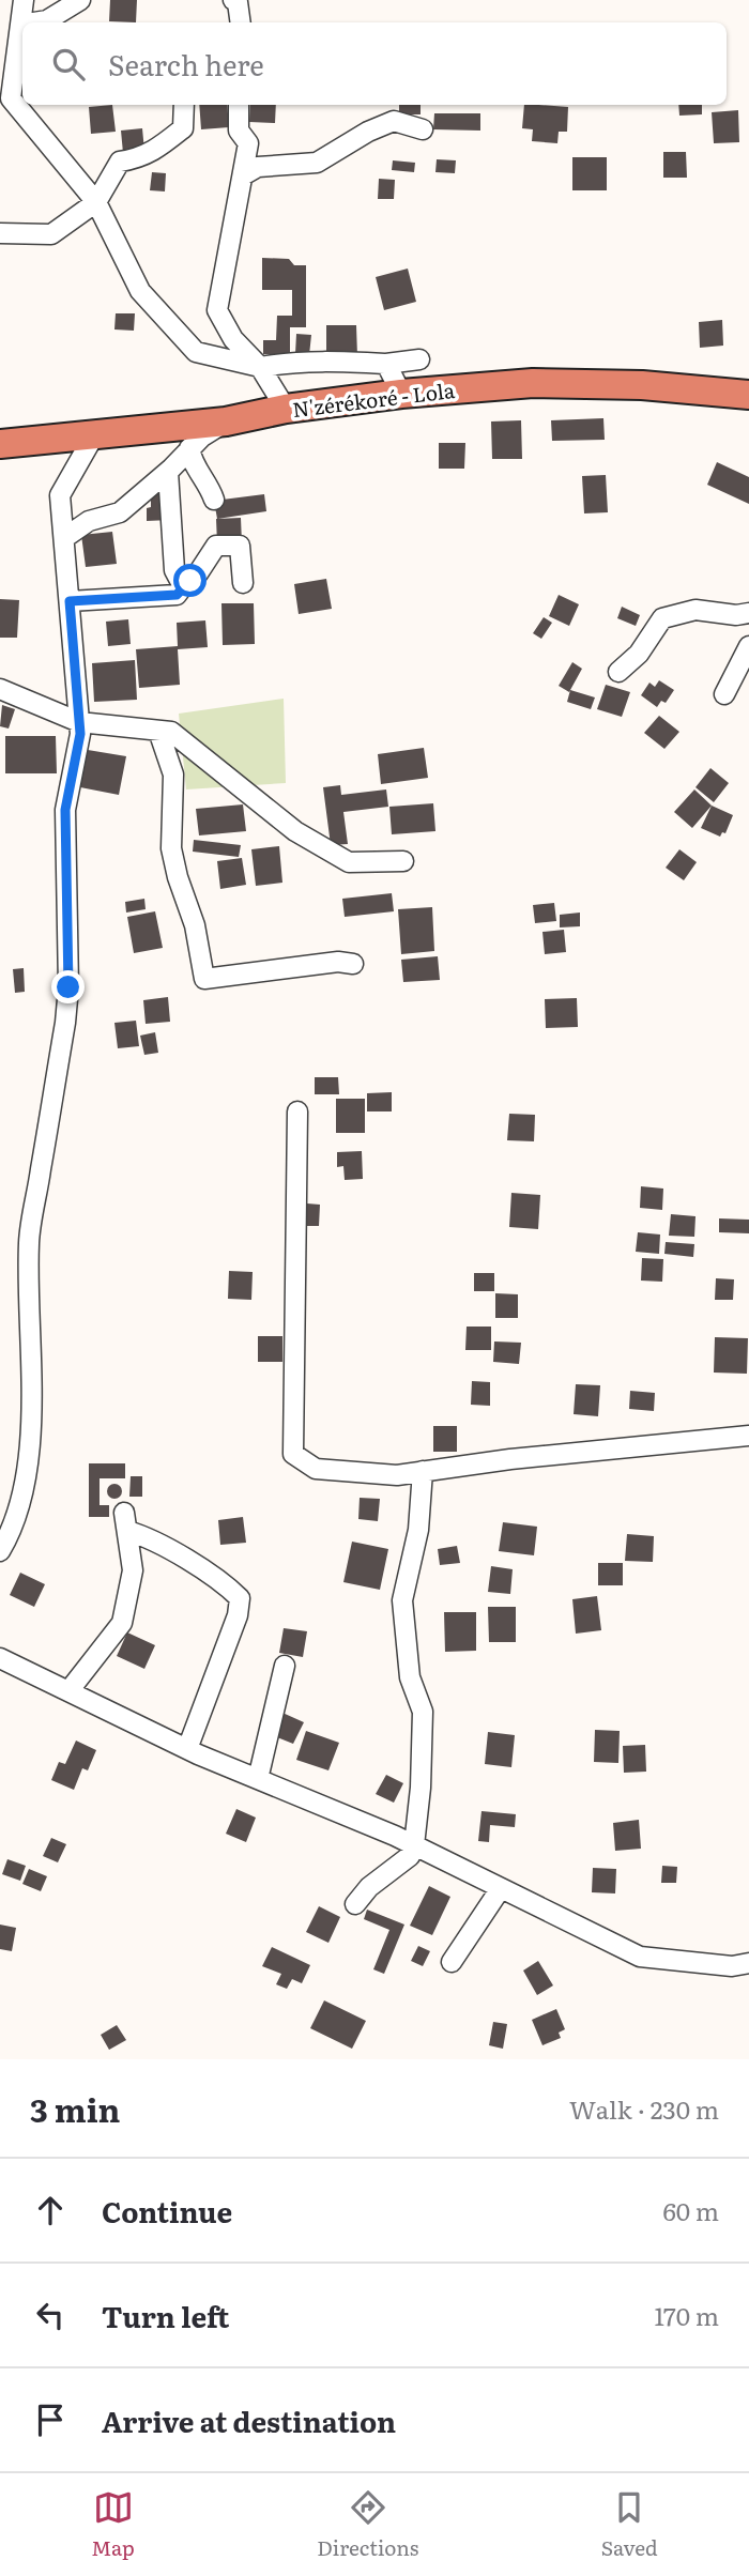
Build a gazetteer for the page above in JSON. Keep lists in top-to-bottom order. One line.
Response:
{"streets":{"highway":["N'zérékoré - Lola"]},"page":{"search":"Search here","heading":["3 min","Walk · 230 m"],"list":[["Continue","60 m"],["Turn left","170 m"],"Arrive at destination"],"nav":["Map","Directions","Saved"]}}
